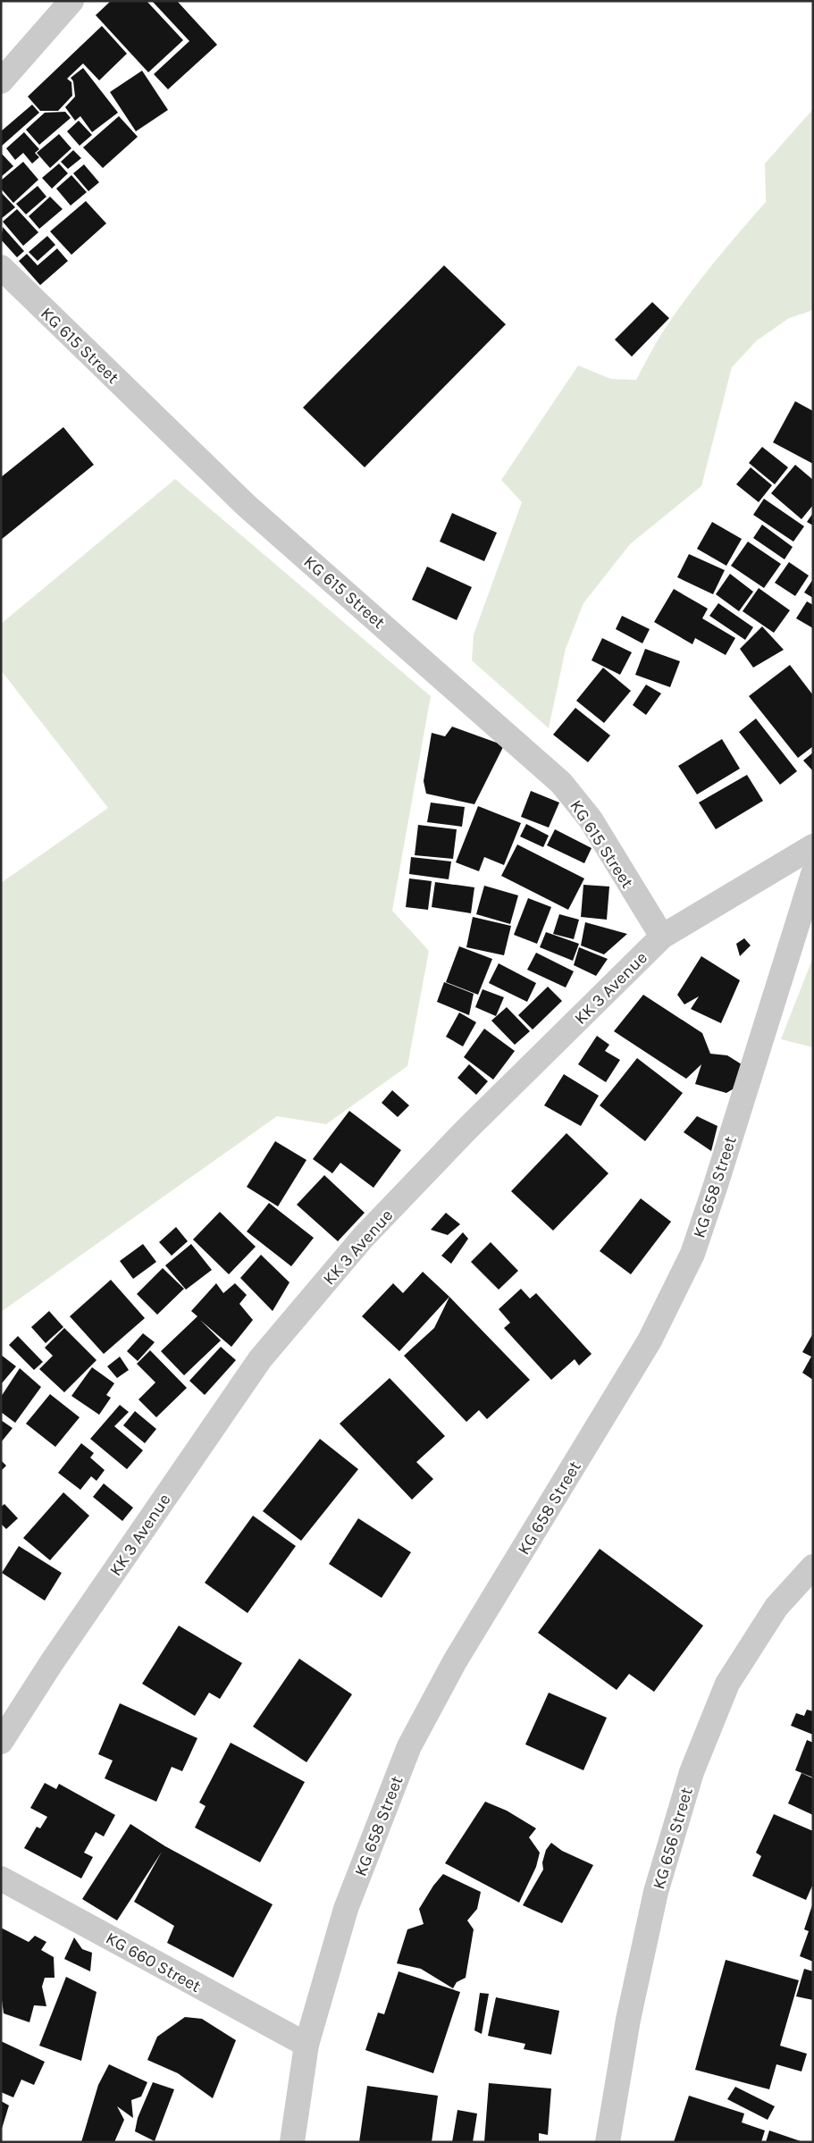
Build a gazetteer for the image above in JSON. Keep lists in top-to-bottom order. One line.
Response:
{"streets":{"street":["KG 615 Street","KK 3 Avenue","KG 658 Street","KG 656 Street","KG 660 Street"]},"crossings":[["KG 615 Street","KK 3 Avenue"],["KG 658 Street","KG 660 Street"]]}
